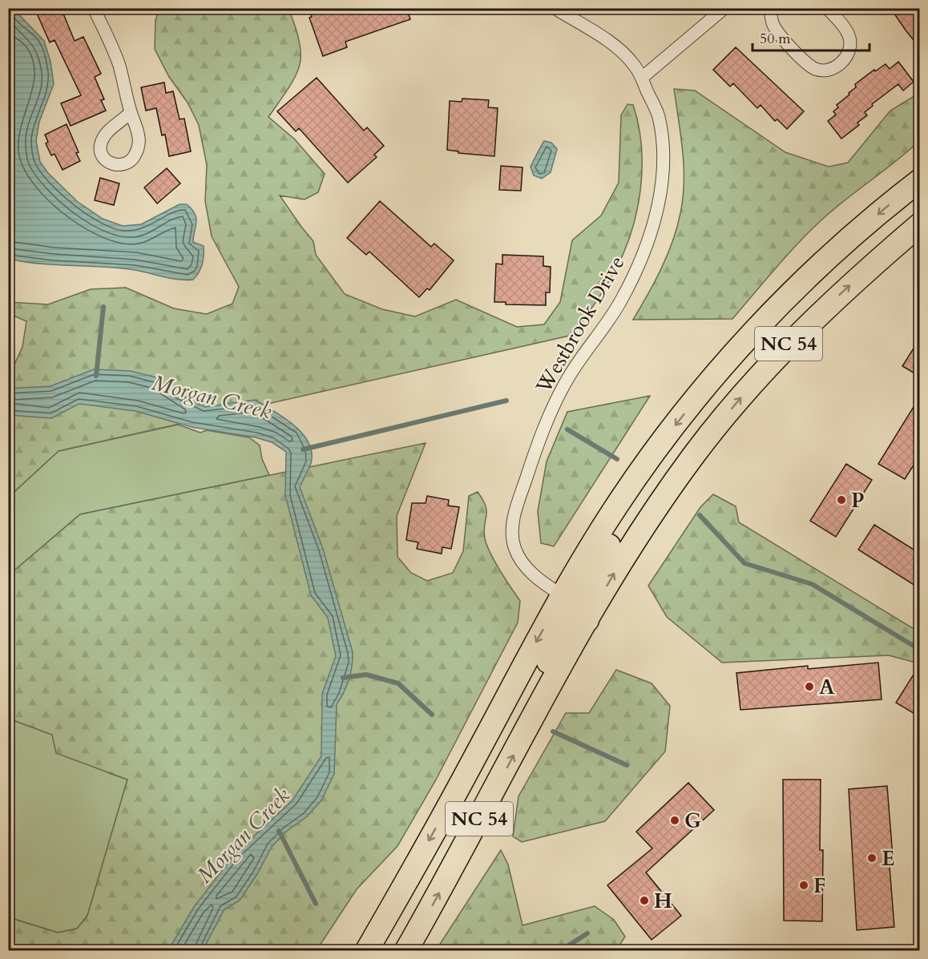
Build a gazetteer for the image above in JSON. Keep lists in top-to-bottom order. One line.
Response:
{"streets":{"highway":["NC 54"],"street":["Westbrook Drive"]},"crossings":[["Westbrook Drive","NC 54"]],"water":["Morgan Creek"],"places":["P","A","G","E","F","H"],"scale_bar":"50 m"}
